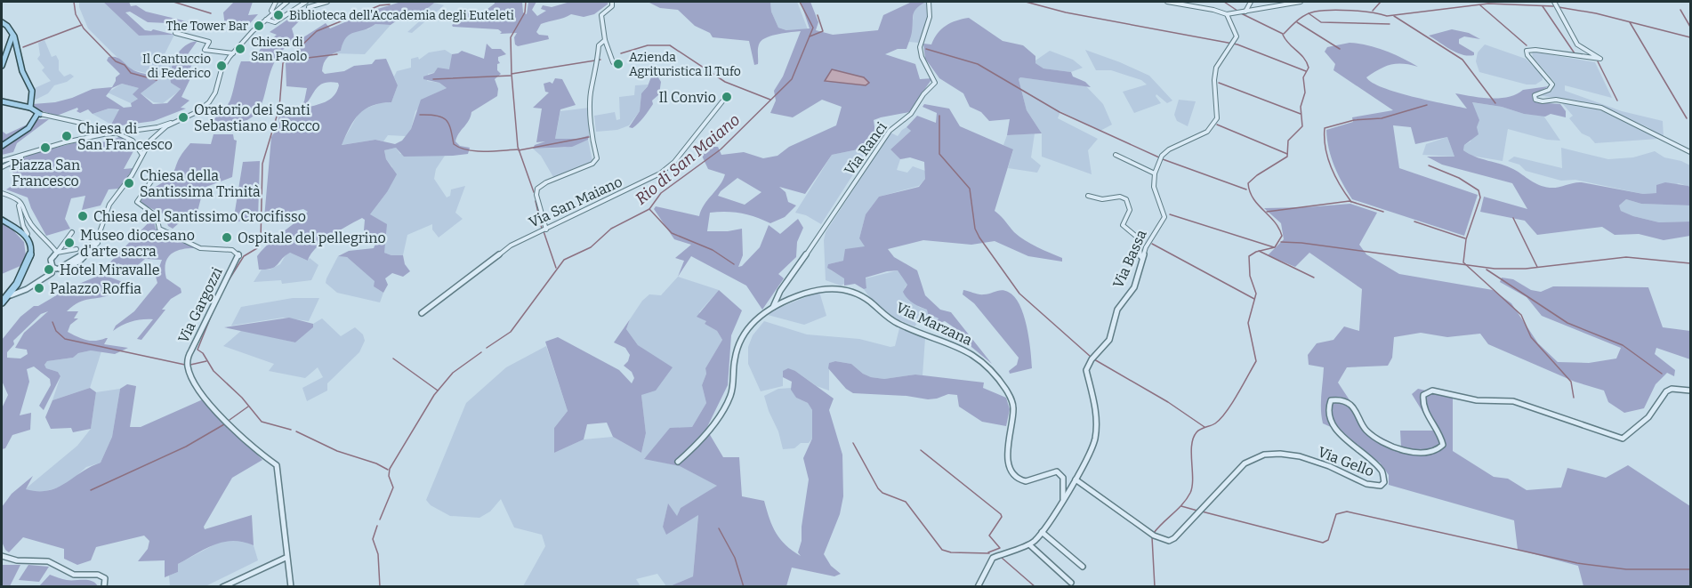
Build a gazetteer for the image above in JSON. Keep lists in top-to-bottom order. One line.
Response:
{"streets":{"street":["Via Ranci","Via San Maiano","Via Bassa","Via Gargozzi","Via Marzana","Via Gello"]},"crossings":[["Via Ranci","Via Marzana"],["Via Bassa","Via Marzana"],["Via Bassa","Via Gello"]],"water":["Rio di San Maiano"],"places":["Biblioteca dell'Accademia degli Euteleti","The Tower Bar","Chiesa di San Paolo","Azienda Agrituristica Il Tufo","Il Cantuccio di Federico","Il Convio","Oratorio dei Santi Sebastiano e Rocco","Chiesa di San Francesco","Piazza San Francesco","Chiesa della Santissima Trinità","Chiesa del Santissimo Crocifisso","Ospitale del pellegrino","Museo diocesano d'arte sacra","Hotel Miravalle","Palazzo Roffia"]}
